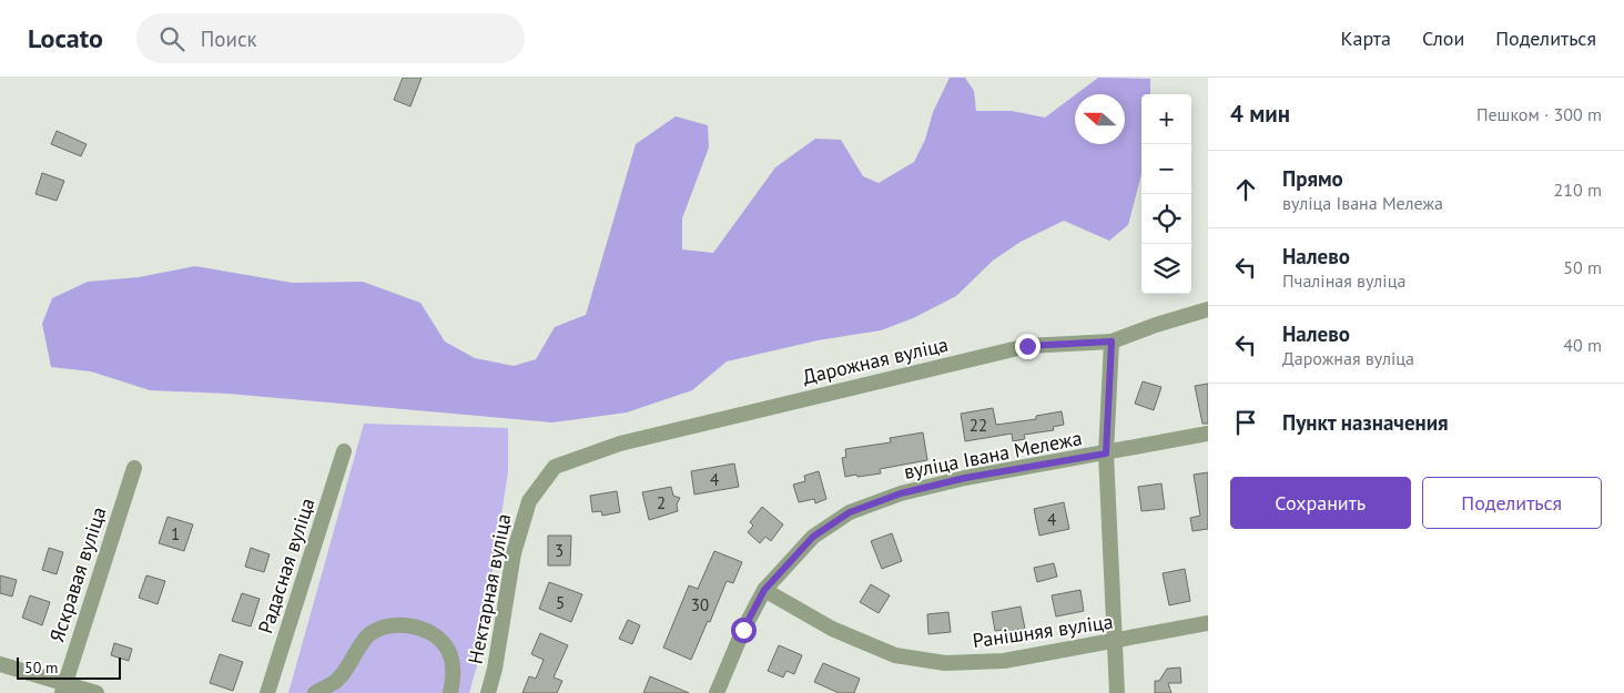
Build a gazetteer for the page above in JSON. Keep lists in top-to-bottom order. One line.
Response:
{"streets":{"street":["Дарожная вуліца","вуліца Івана Мележа","Радасная вуліца","Яскравая вуліца","Нектарная вуліца","Ранішняя вуліца"]},"crossings":[["Дарожная вуліца","Нектарная вуліца"],["вуліца Івана Мележа","Ранішняя вуліца"]],"house_numbers":["22","4","2","4","1","3","5","30"],"scale_bar":"50 m","north":"left","page":{"header":"Locato","search":"Поиск","nav":["Карта","Слои","Поделиться"],"heading":["4 мин","Пешком · 300 m"],"map_buttons":["+","−"],"list":[["Прямо","вуліца Івана Мележа","210 m"],["Налево","Пчаліная вуліца","50 m"],["Налево","Дарожная вуліца","40 m"],"Пункт назначения"],"buttons":["Сохранить","Поделиться"],"scale":"50 m"}}
